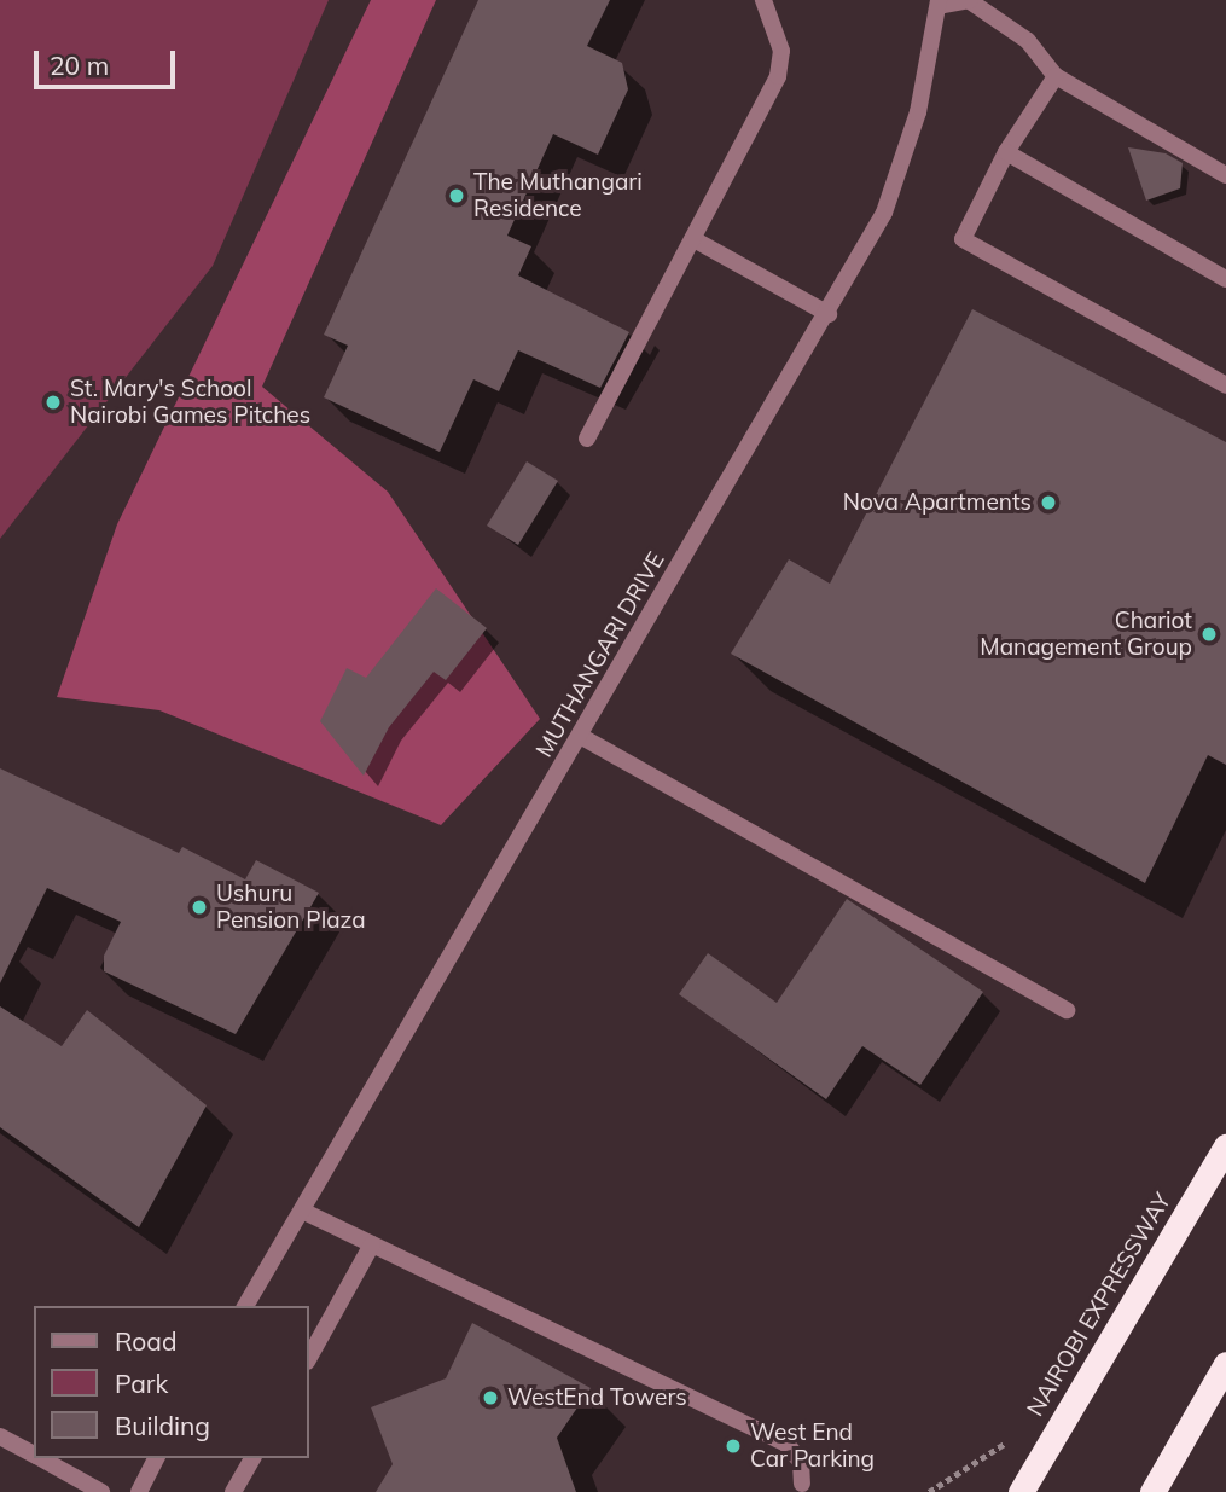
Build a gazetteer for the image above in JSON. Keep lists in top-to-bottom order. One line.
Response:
{"streets":{"highway":["NAIROBI EXPRESSWAY"],"street":["MUTHANGARI DRIVE"]},"places":["The Muthangari Residence","St. Mary's School Nairobi Games Pitches","Nova Apartments","Chariot Management Group","Ushuru Pension Plaza","WestEnd Towers","West End Car Parking"],"legend":["Road","Park","Building"],"scale_bar":"20 m"}
